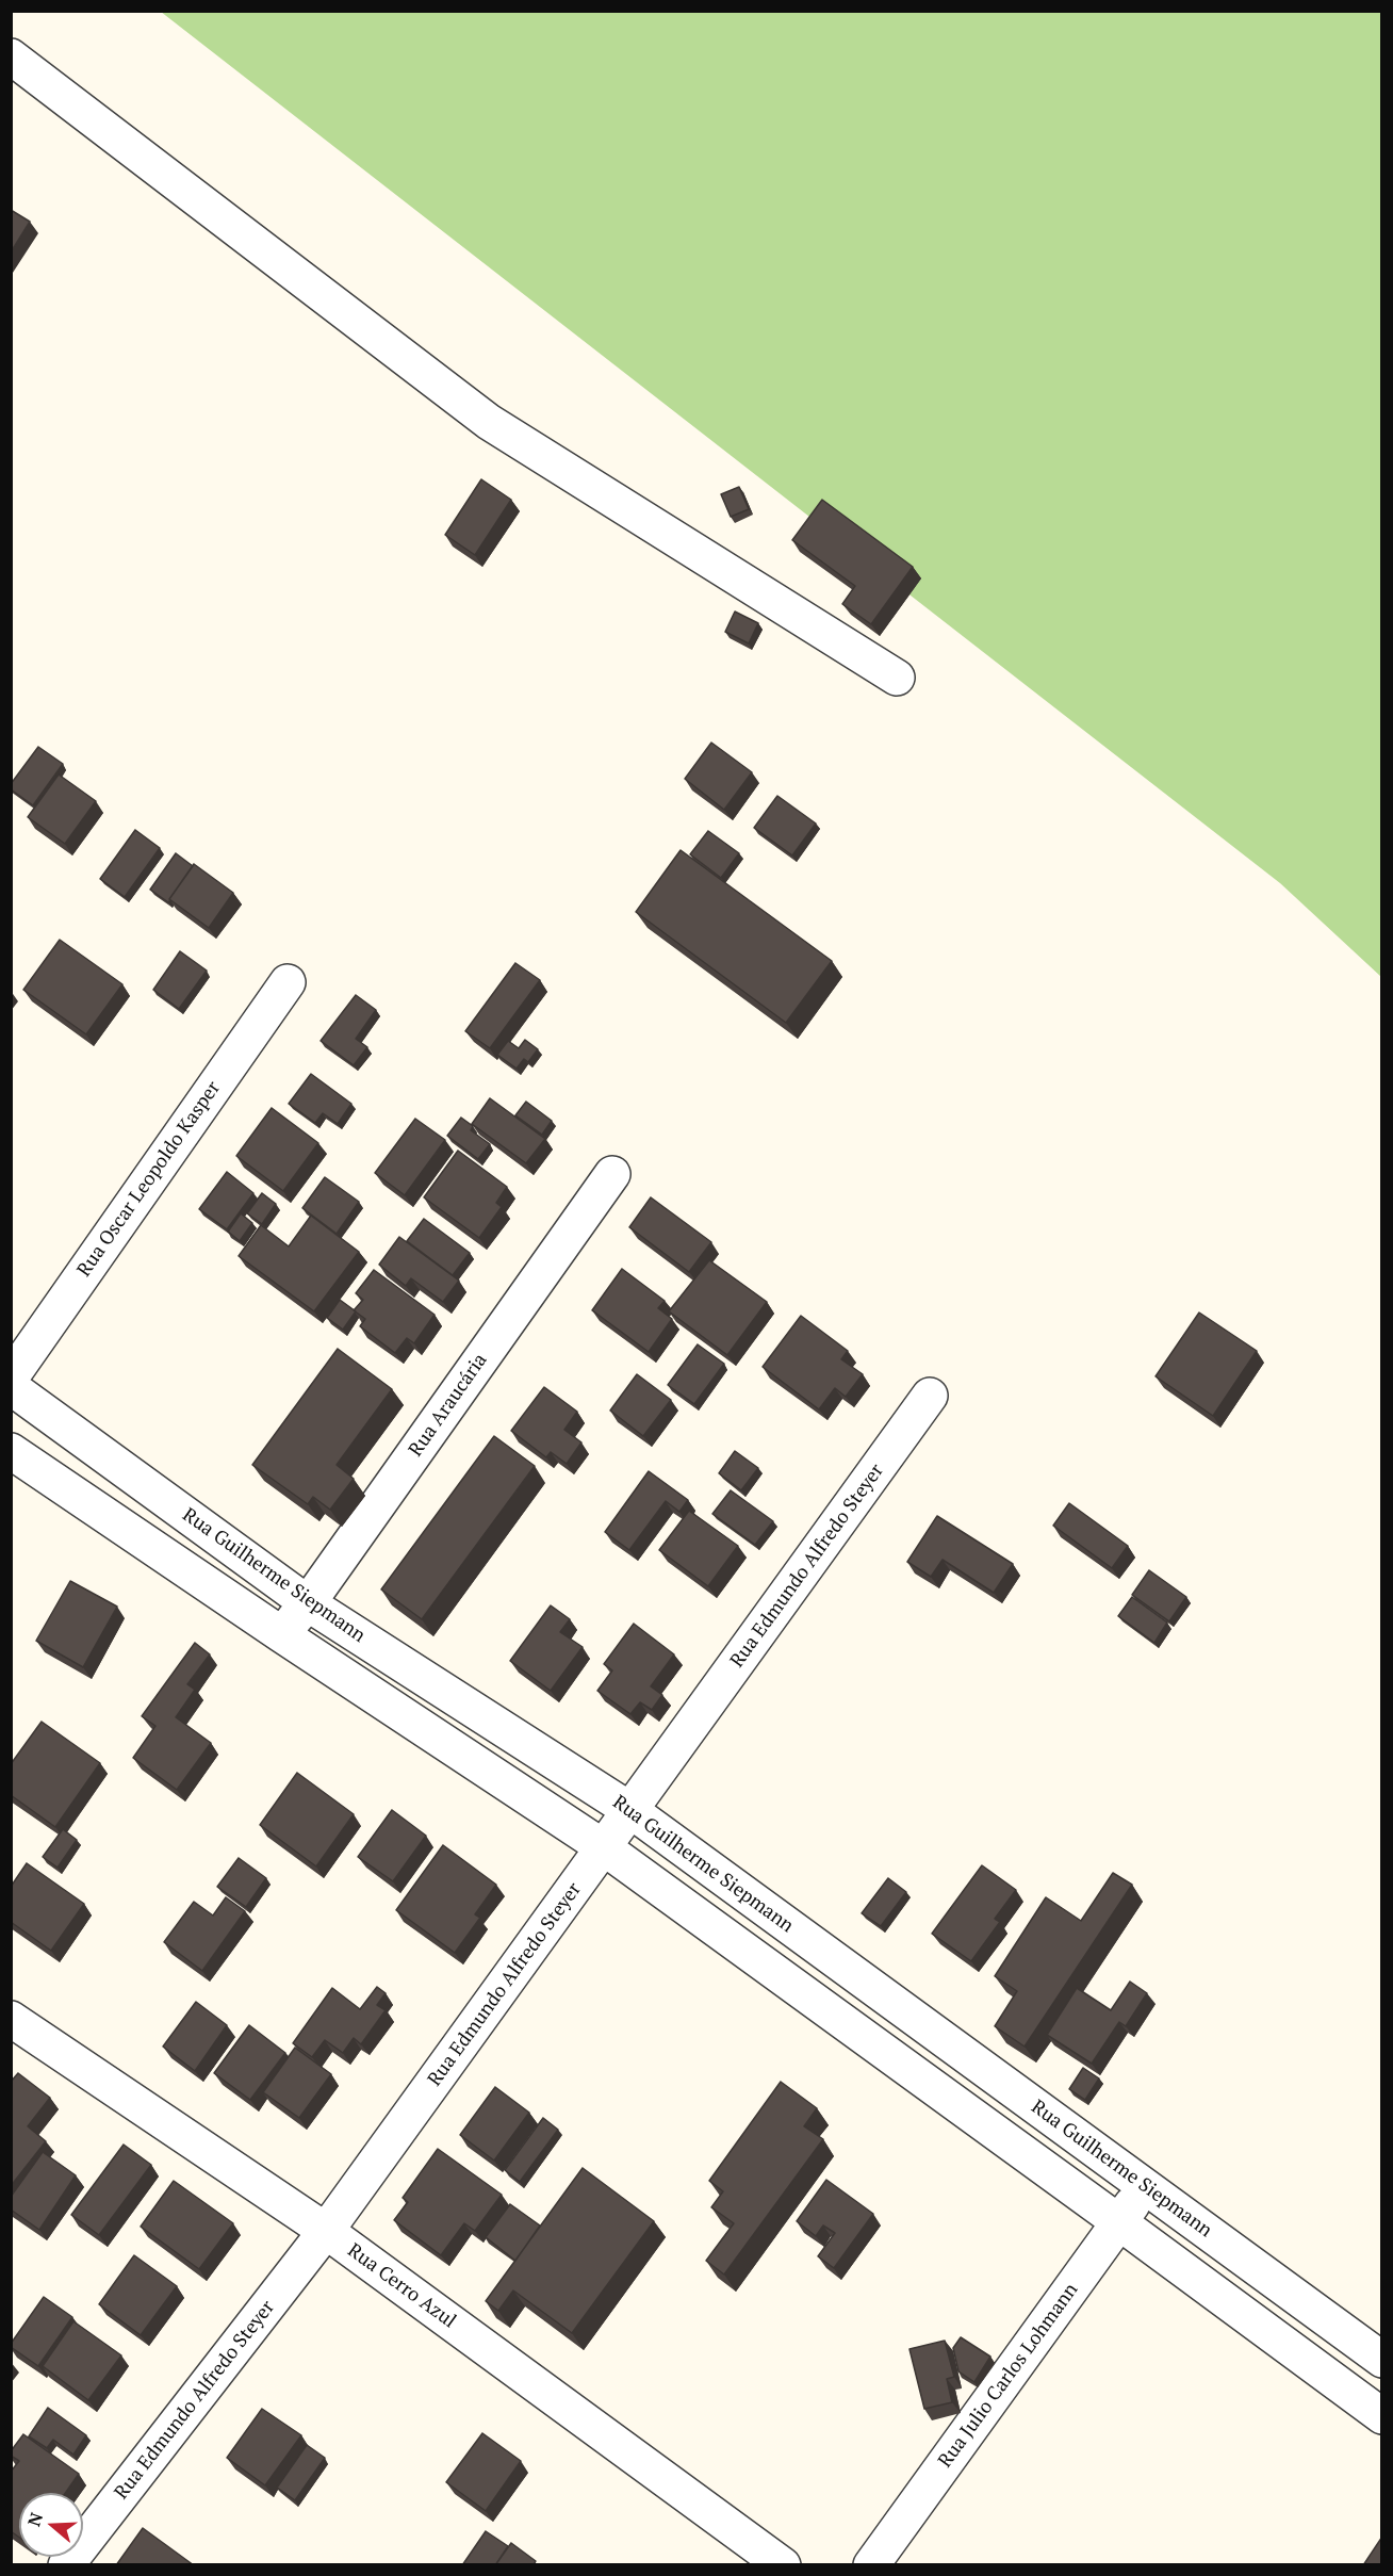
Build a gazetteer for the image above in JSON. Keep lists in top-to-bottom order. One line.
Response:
{"streets":{"street":["Rua Oscar Leopoldo Kasper","Rua Araucária","Rua Edmundo Alfredo Steyer","Rua Guilherme Siepmann","Rua Cerro Azul","Rua Julio Carlos Lohmann"]},"crossings":[["Rua Araucária","Rua Guilherme Siepmann"],["Rua Edmundo Alfredo Steyer","Rua Guilherme Siepmann"],["Rua Edmundo Alfredo Steyer","Rua Cerro Azul"],["Rua Guilherme Siepmann","Rua Julio Carlos Lohmann"]],"north":"left"}
